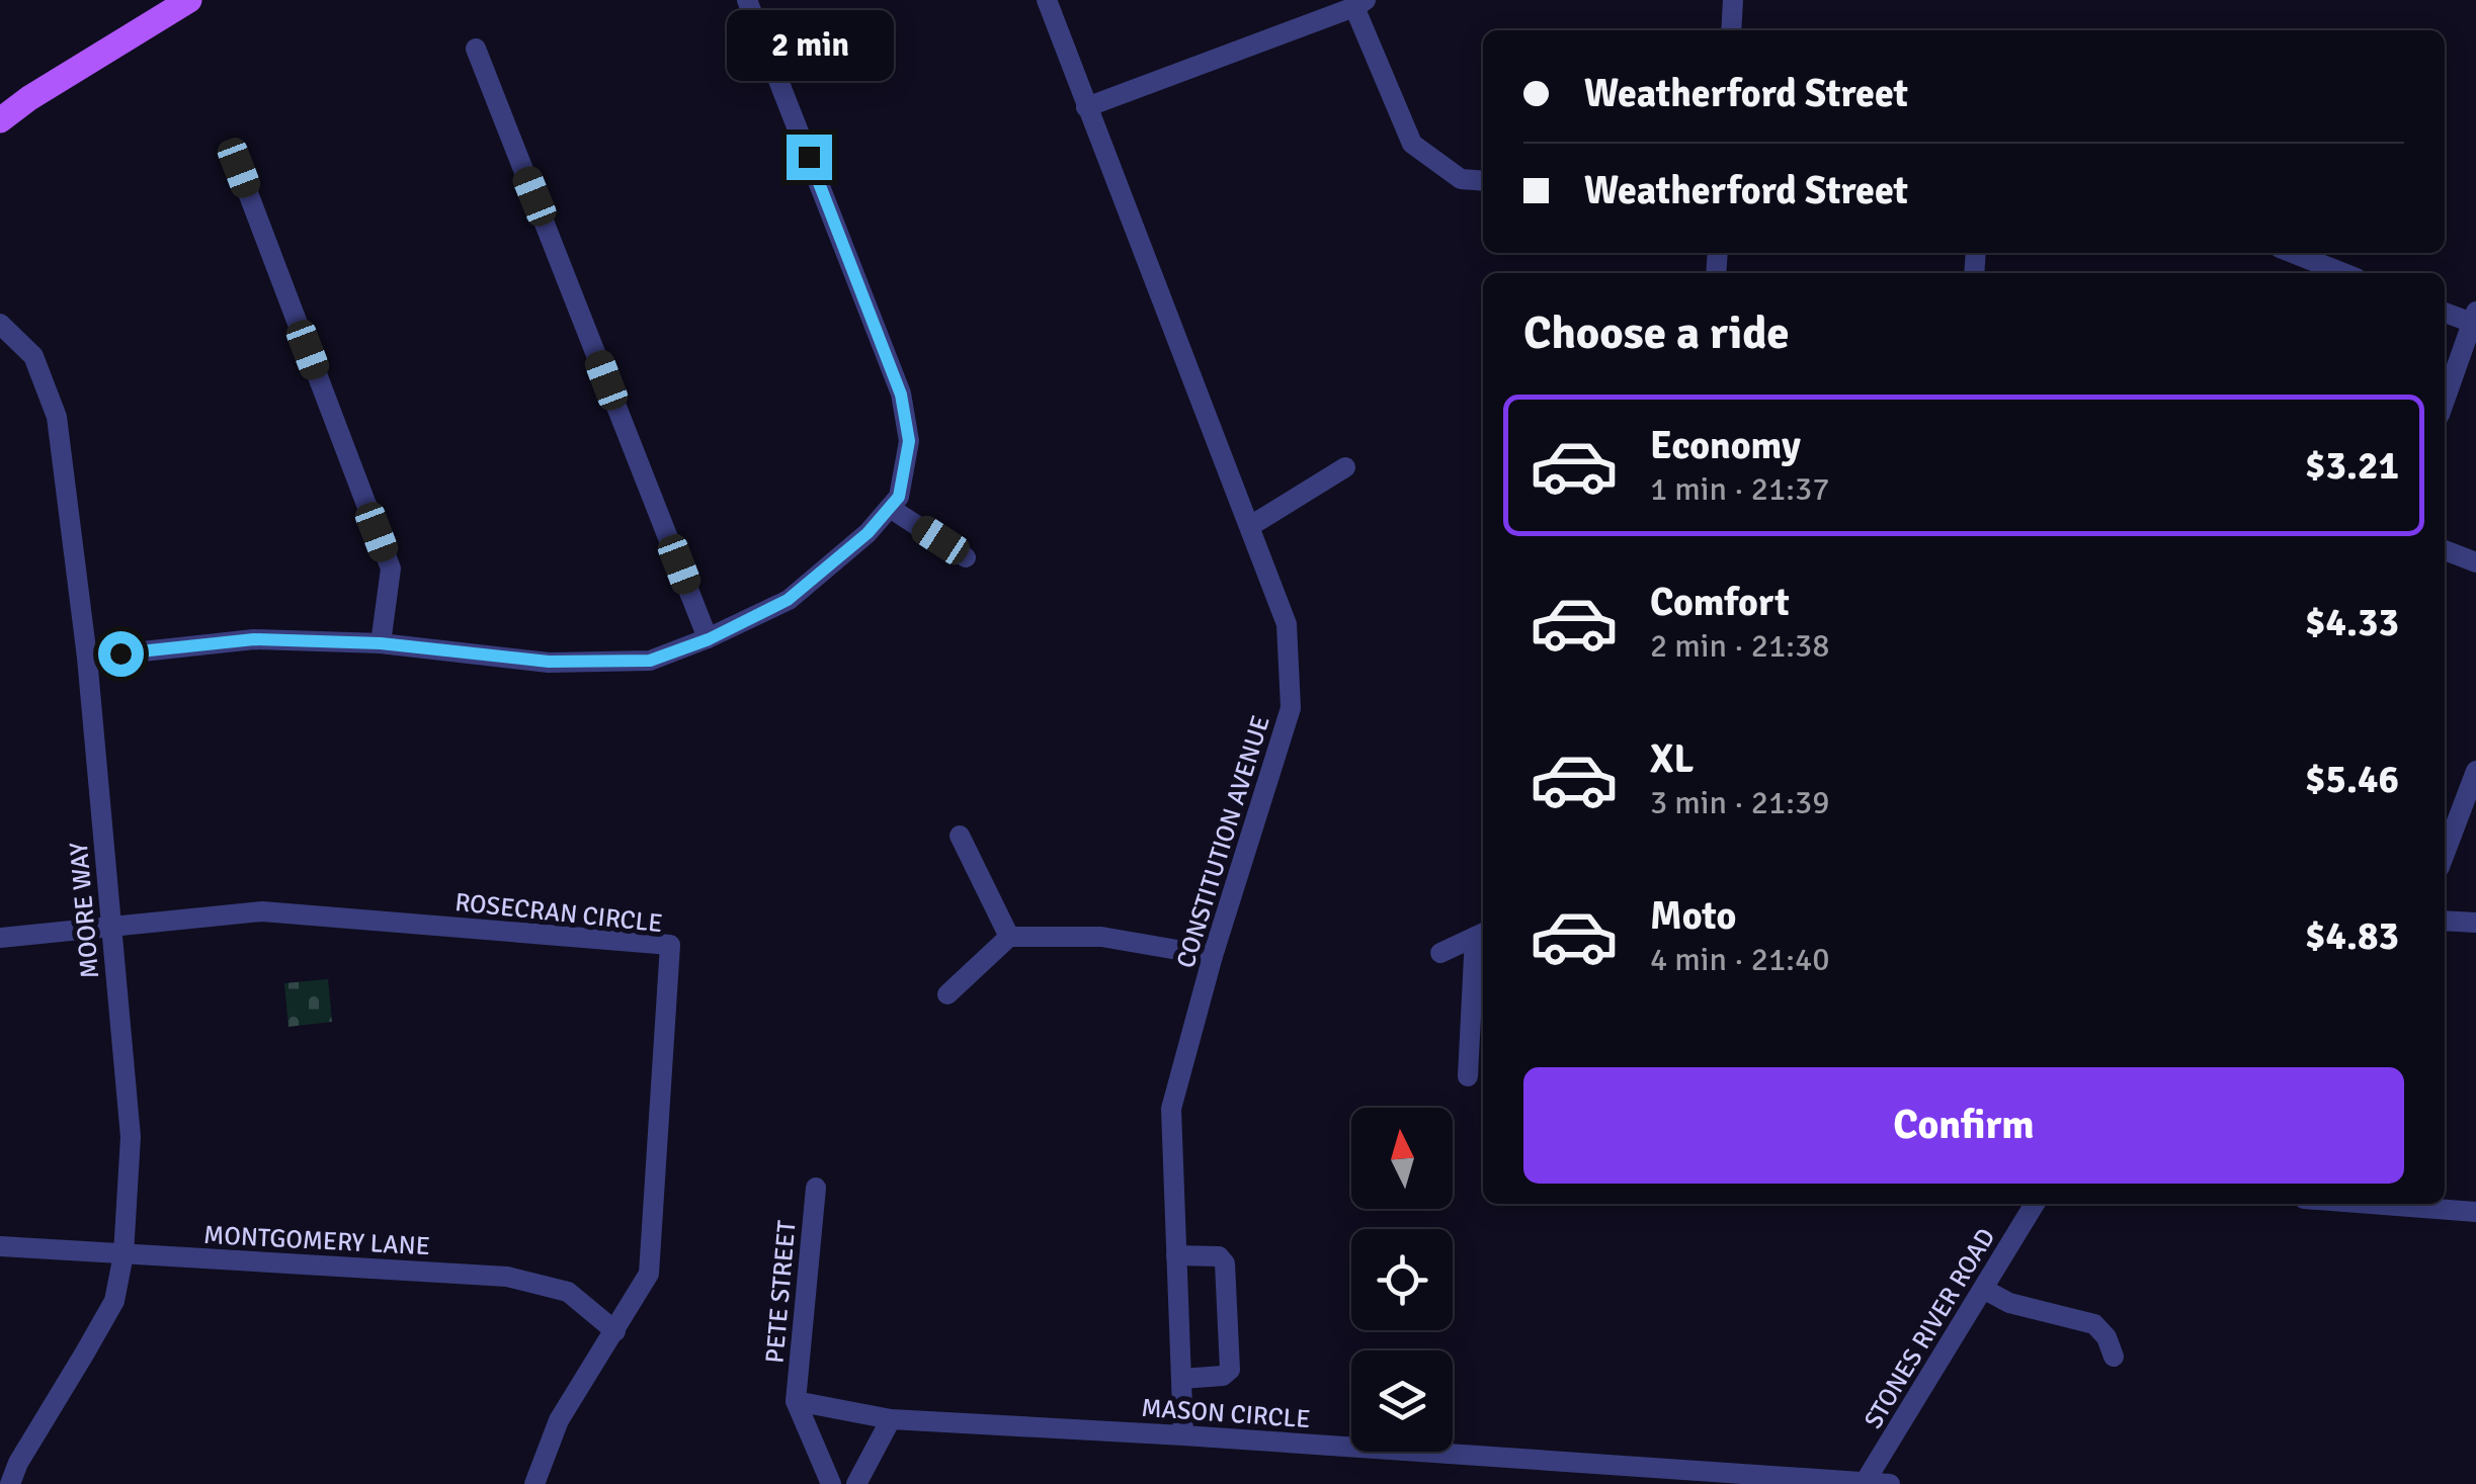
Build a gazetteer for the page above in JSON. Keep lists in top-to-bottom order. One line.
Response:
{"streets":{"street":["CONSTITUTION AVENUE","MOORE WAY","ROSECRAN CIRCLE","MONTGOMERY LANE","PETE STREET","STONES RIVER ROAD","MASON CIRCLE"]},"crossings":[["CONSTITUTION AVENUE","MASON CIRCLE"],["MOORE WAY","ROSECRAN CIRCLE"],["MOORE WAY","MONTGOMERY LANE"],["ROSECRAN CIRCLE","MONTGOMERY LANE"],["PETE STREET","MASON CIRCLE"],["STONES RIVER ROAD","MASON CIRCLE"]],"north":"top","page":{"bubble":"2 min","banner":["Weatherford Street","Weatherford Street"],"heading":"Choose a ride","list":[{"name":"Economy","note":"1 min · 21:37","value":"$3.21"},{"name":"Comfort","note":"2 min · 21:38","value":"$4.33"},{"name":"XL","note":"3 min · 21:39","value":"$5.46"},{"name":"Moto","note":"4 min · 21:40","value":"$4.83"}],"buttons":"Confirm"}}
